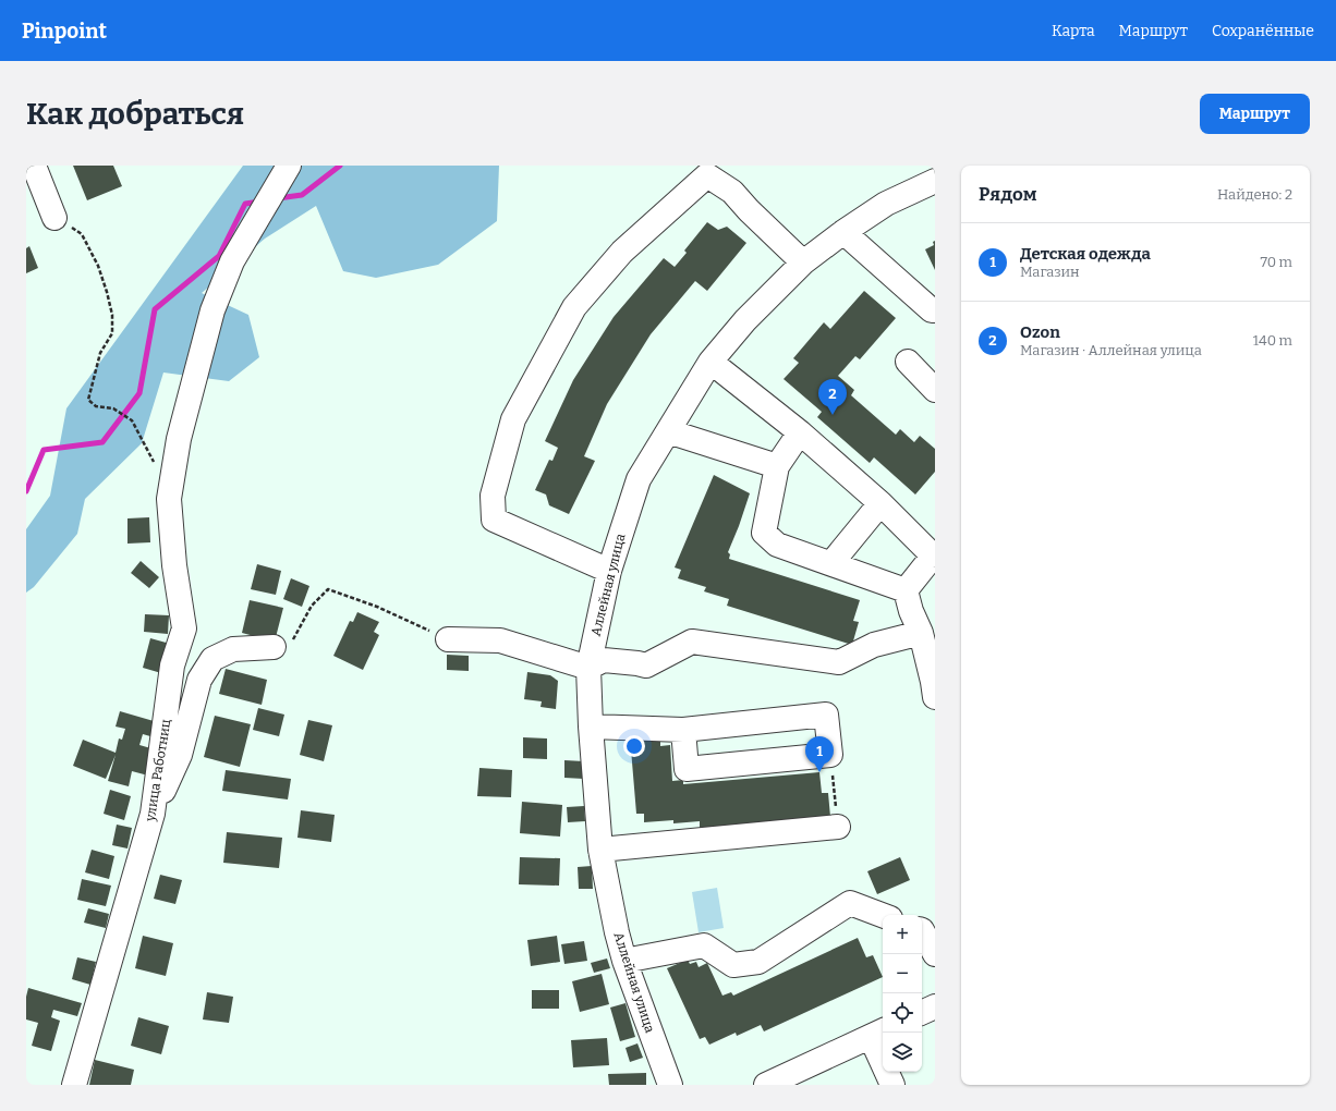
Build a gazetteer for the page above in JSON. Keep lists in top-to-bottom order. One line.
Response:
{"streets":{"street":["Аллейная улица","улица Работниц"]},"page":{"header":"Pinpoint","nav":["Карта","Маршрут","Сохранённые"],"buttons":"Маршрут","title":"Как добраться","heading":["Рядом","Найдено: 2"],"list":[{"mark":"1","name":"Детская одежда","note":"Магазин","value":"70 m"},{"mark":"2","name":"Ozon","note":"Магазин · Аллейная улица","value":"140 m"}],"pins":["2","1"],"map_buttons":["+","−"]}}
